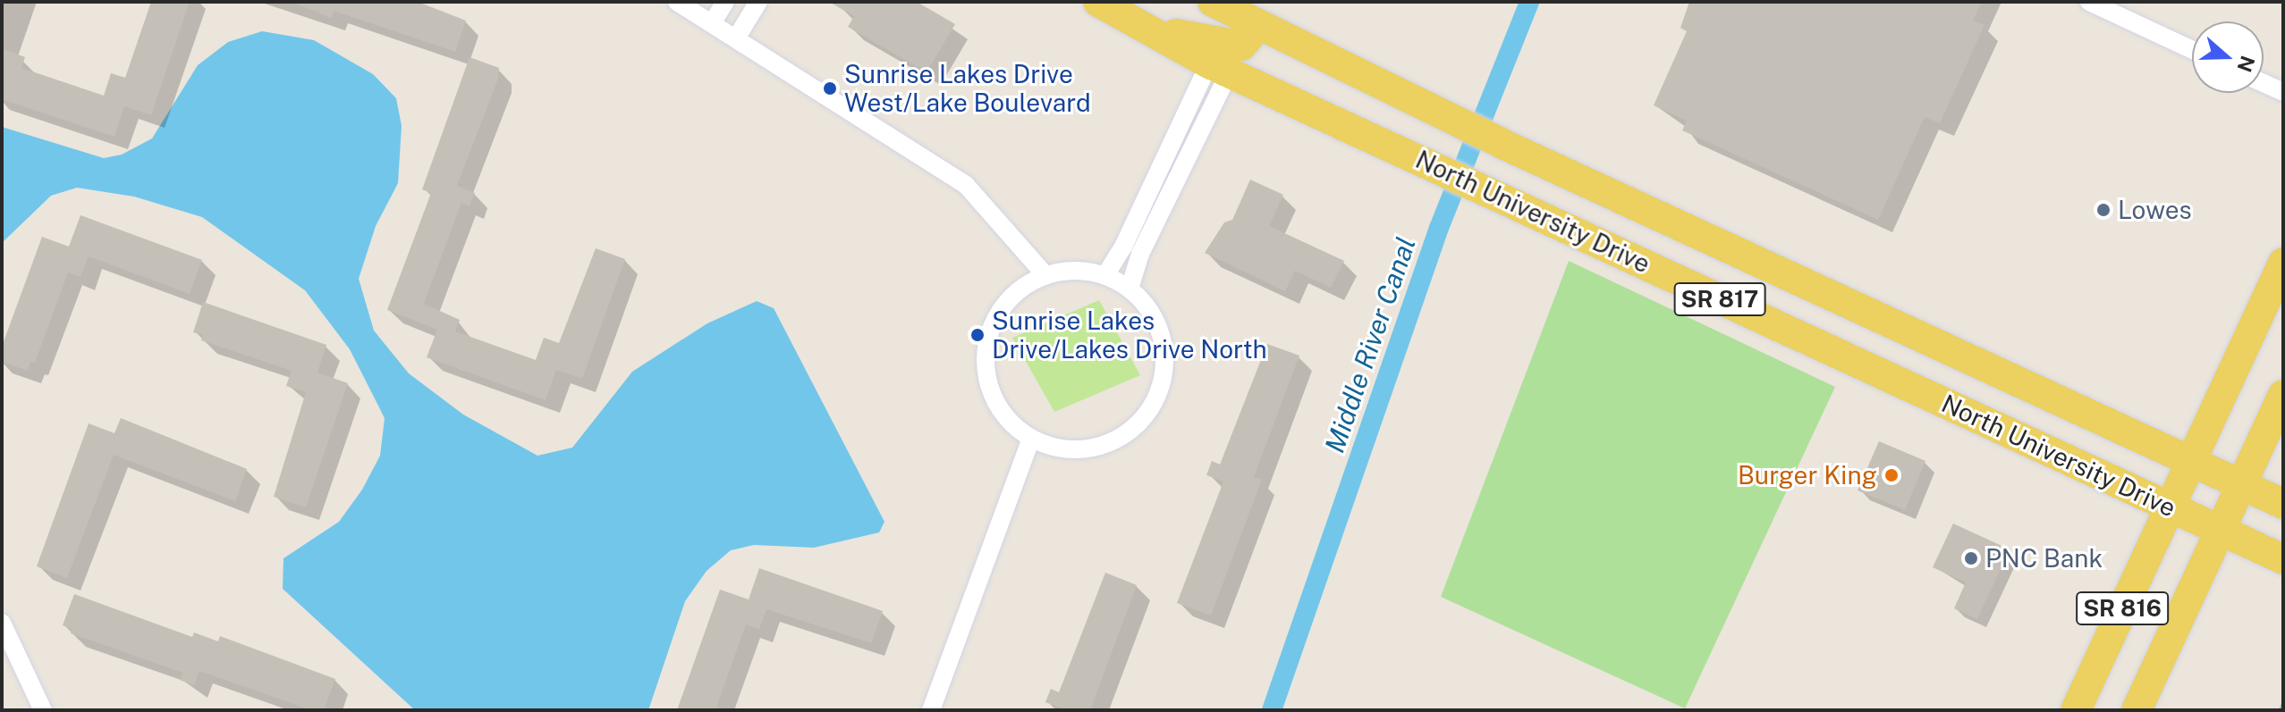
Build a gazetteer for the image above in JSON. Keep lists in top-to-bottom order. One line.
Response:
{"streets":{"main road":["North University Drive","SR 817","SR 816"]},"crossings":[["North University Drive","SR 816"]],"water":["Middle River Canal"],"places":["Sunrise Lakes Drive West/Lake Boulevard","Lowes","Sunrise Lakes Drive/Lakes Drive North","Burger King","PNC Bank"],"north":"right"}
